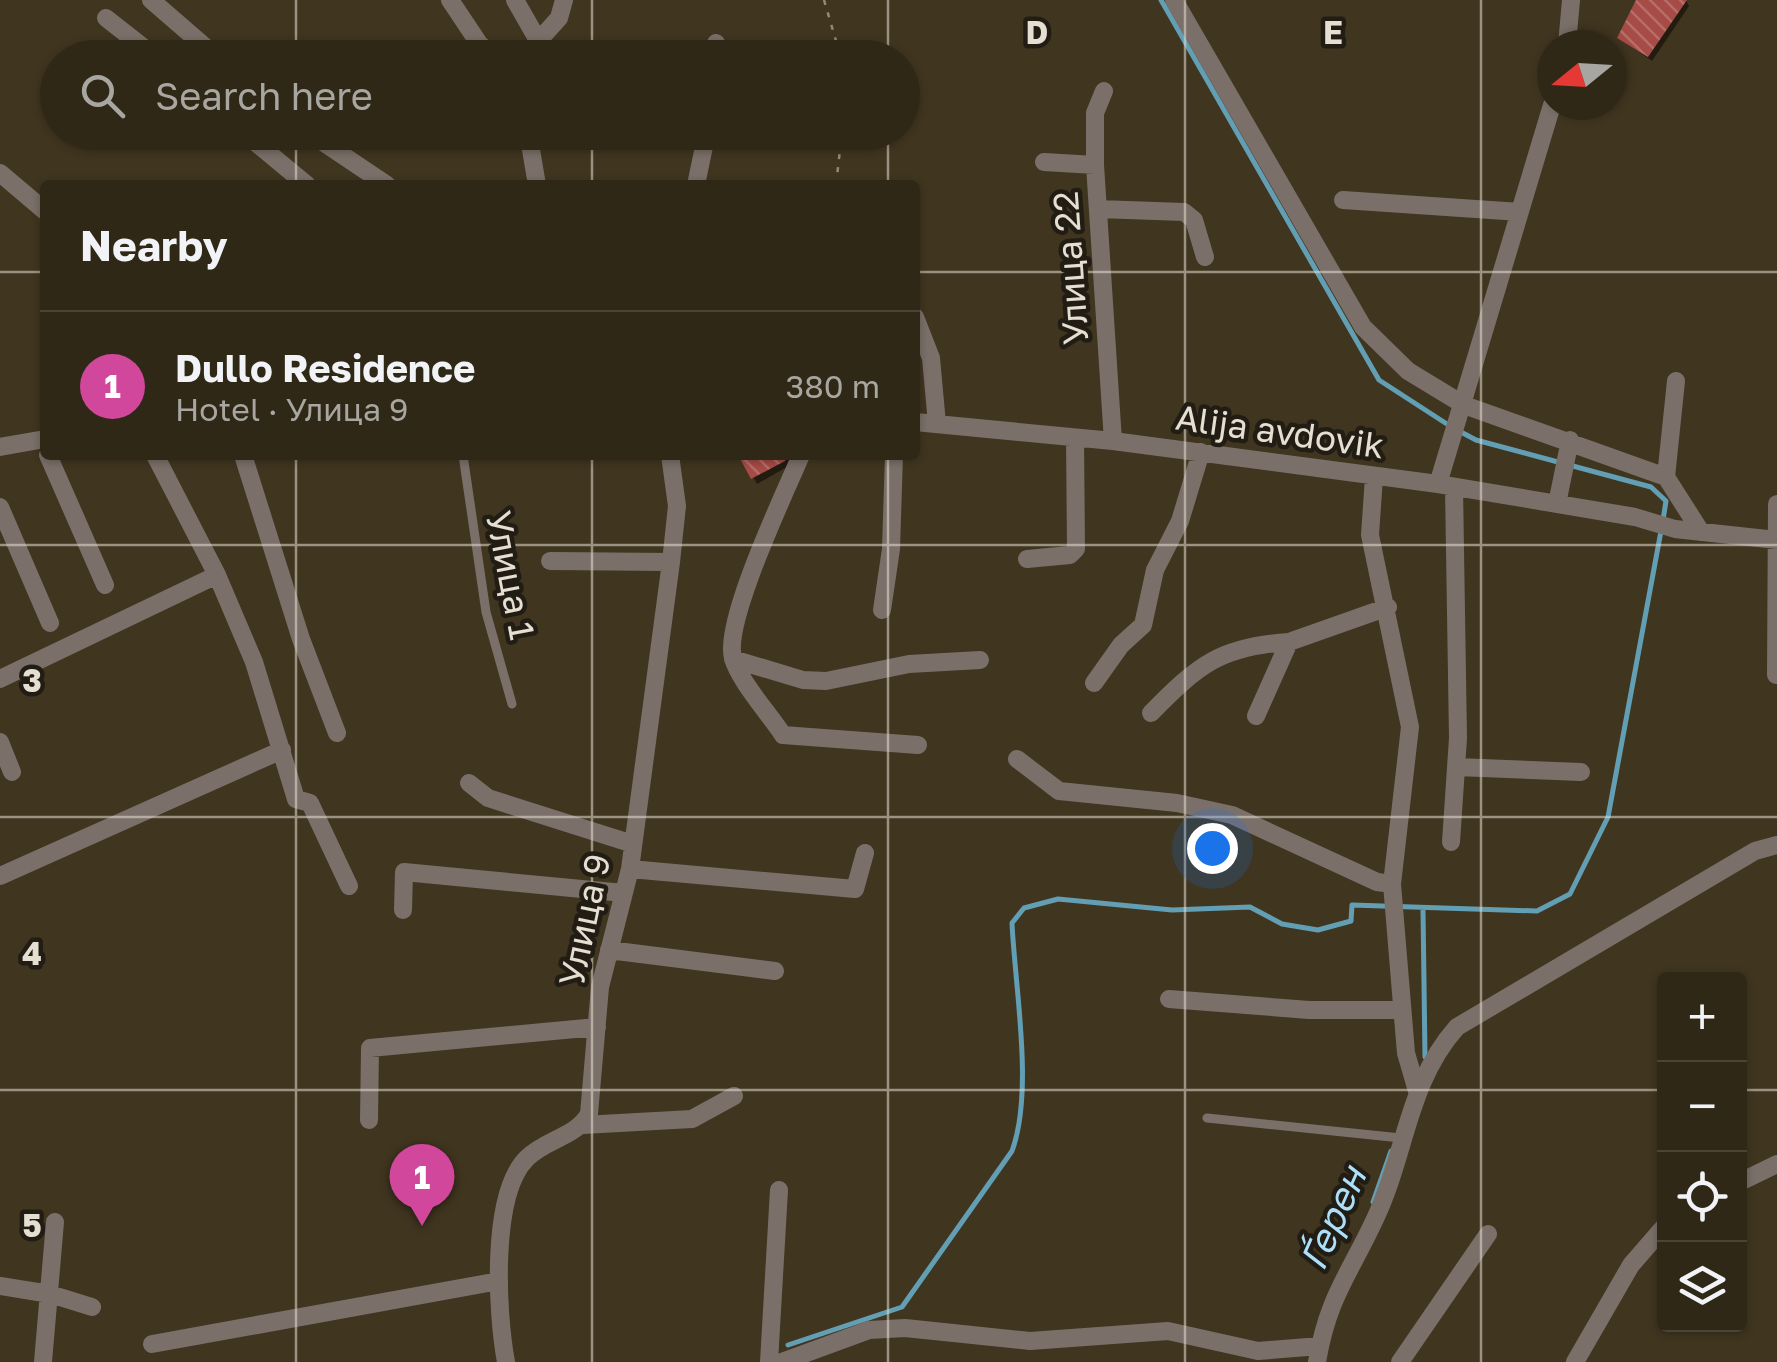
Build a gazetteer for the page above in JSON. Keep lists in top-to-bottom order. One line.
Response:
{"streets":{"street":["Улица 22","Alija avdovik","Улица 9"],"lane":["Улица 1"]},"crossings":[["Улица 22","Alija avdovik"]],"water":["Ѓерен"],"north":"left","page":{"search":"Search here","heading":"Nearby","list":[{"mark":"1","name":"Dullo Residence","note":"Hotel · Улица 9","value":"380 m"}],"map_buttons":["+","−"],"pins":"1"},"grid":{"columns":["D","E"],"rows":["3","4","5"]}}
